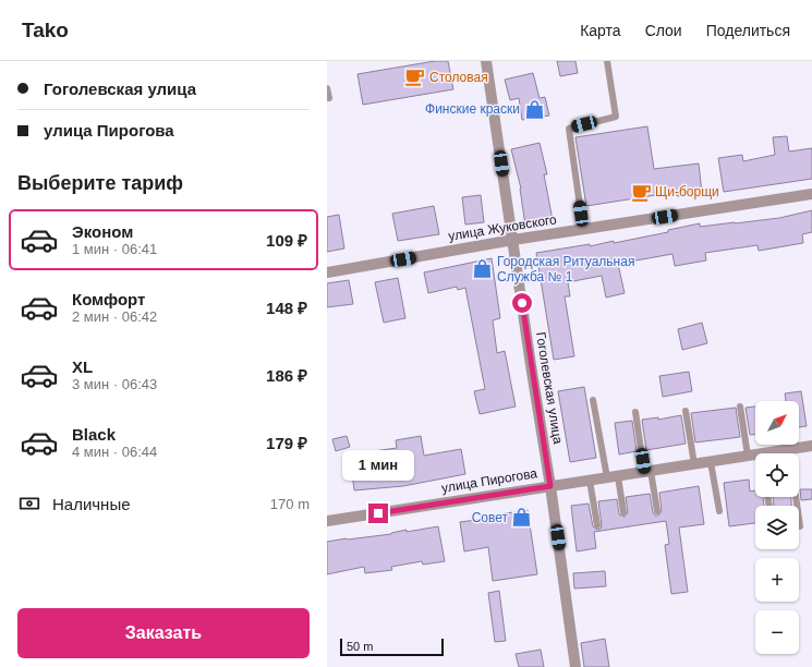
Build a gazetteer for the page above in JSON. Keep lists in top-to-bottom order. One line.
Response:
{"streets":{"street":["улица Жуковского","Гоголевская улица","улица Пирогова"]},"crossings":[["улица Жуковского","Гоголевская улица"],["Гоголевская улица","улица Пирогова"]],"places":{"cafe":["Столовая","Щи-борщи"],"shop":["Финские краски","Городская Ритуальная Служба № 1","Совет"]},"scale_bar":"50 m","north":"top right","page":{"header":"Tako","nav":["Карта","Слои","Поделиться"],"banner":["Гоголевская улица","улица Пирогова"],"heading":"Выберите тариф","list":[{"name":"Эконом","note":"1 мин · 06:41","value":"109 ₽"},{"name":"Комфорт","note":"2 мин · 06:42","value":"148 ₽"},{"name":"XL","note":"3 мин · 06:43","value":"186 ₽"},{"name":"Black","note":"4 мин · 06:44","value":"179 ₽"}],"map_buttons":["+","−"],"bubble":"1 мин","pay":["Наличные","170 m"],"buttons":"Заказать","scale":"50 m"}}
